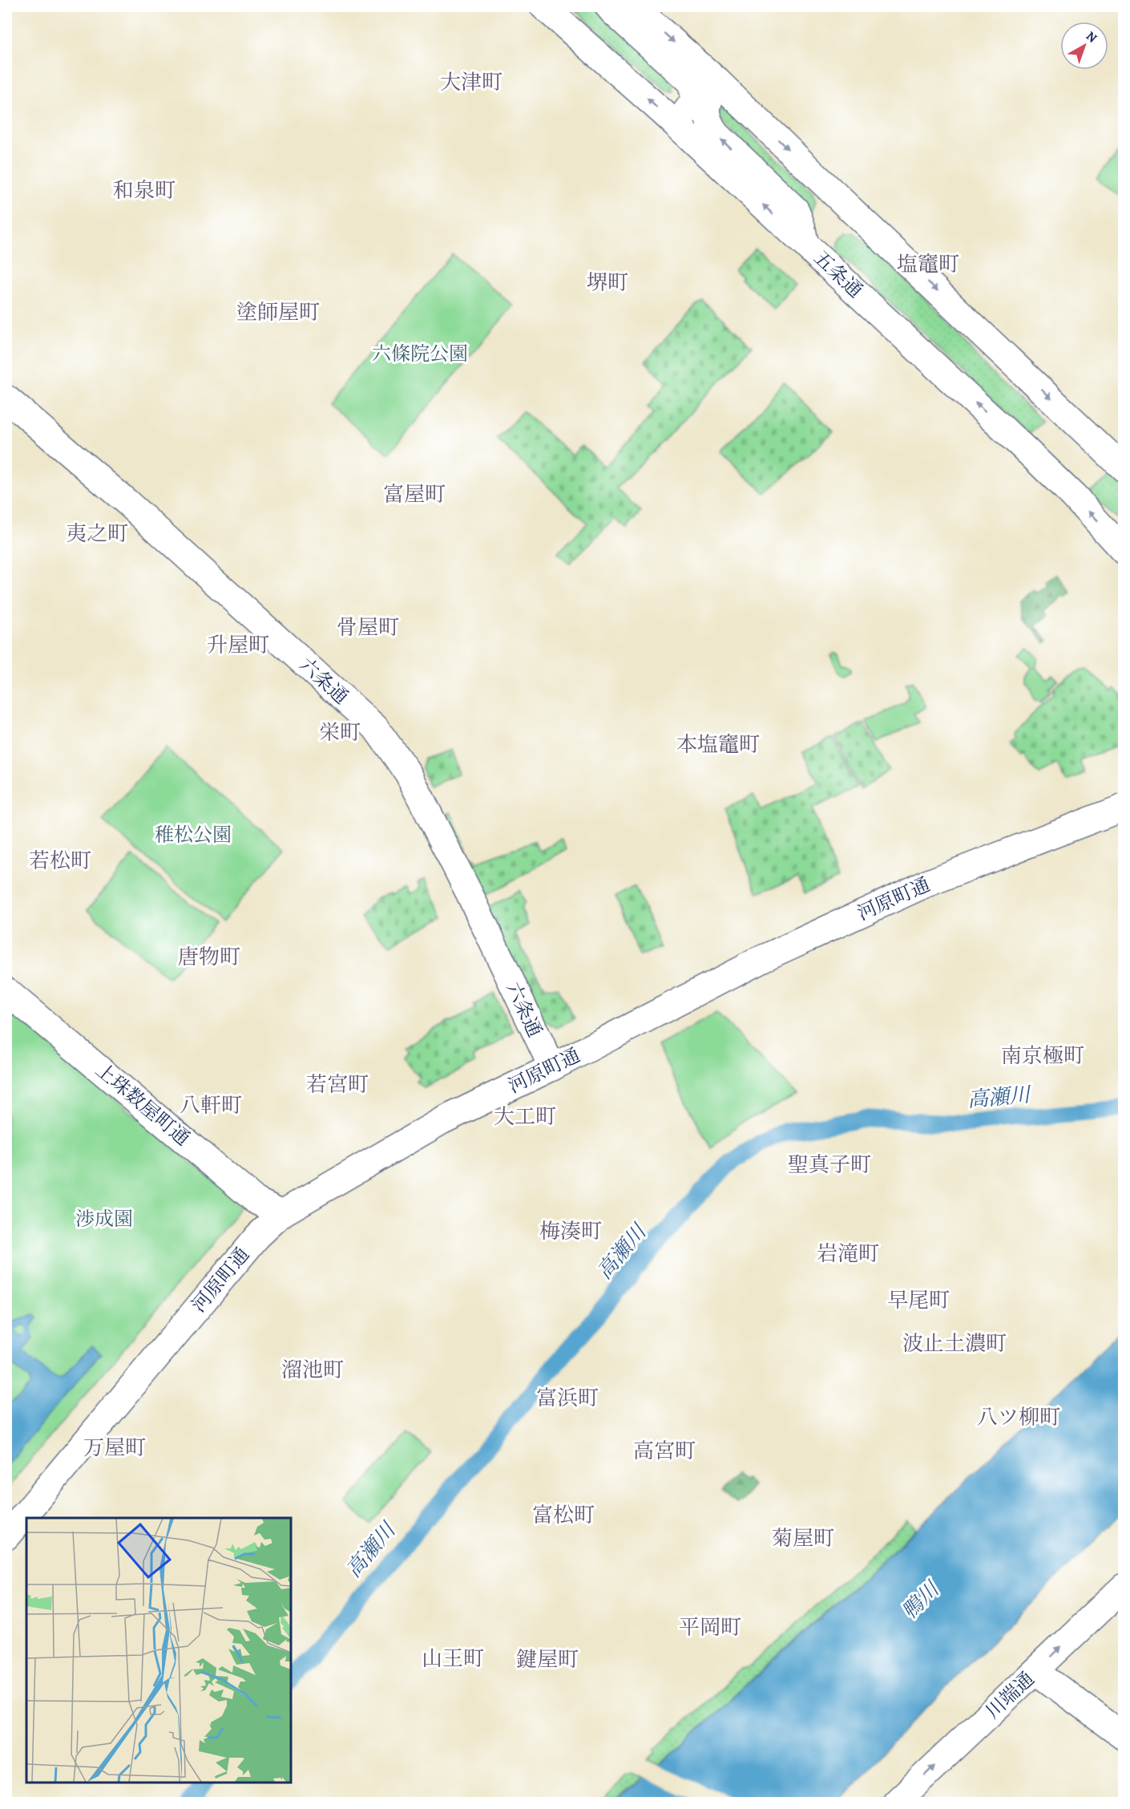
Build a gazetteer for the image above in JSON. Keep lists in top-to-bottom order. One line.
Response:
{"streets":{"main road":["五条通","六条通","河原町通","上珠数屋町通","川端通"]},"crossings":[["六条通","河原町通"],["河原町通","上珠数屋町通"]],"districts":["大津町","和泉町","塩竈町","堺町","塗師屋町","富屋町","夷之町","骨屋町","升屋町","栄町","本塩竈町","若松町","唐物町","南京極町","若宮町","八軒町","大工町","聖真子町","梅湊町","岩滝町","早尾町","波止土濃町","溜池町","富浜町","八ツ柳町","万屋町","高宮町","富松町","菊屋町","平岡町","山王町","鍵屋町"],"water":["高瀬川","鴨川"],"parks":["六條院公園","稚松公園","渉成園"],"north":"top right"}
